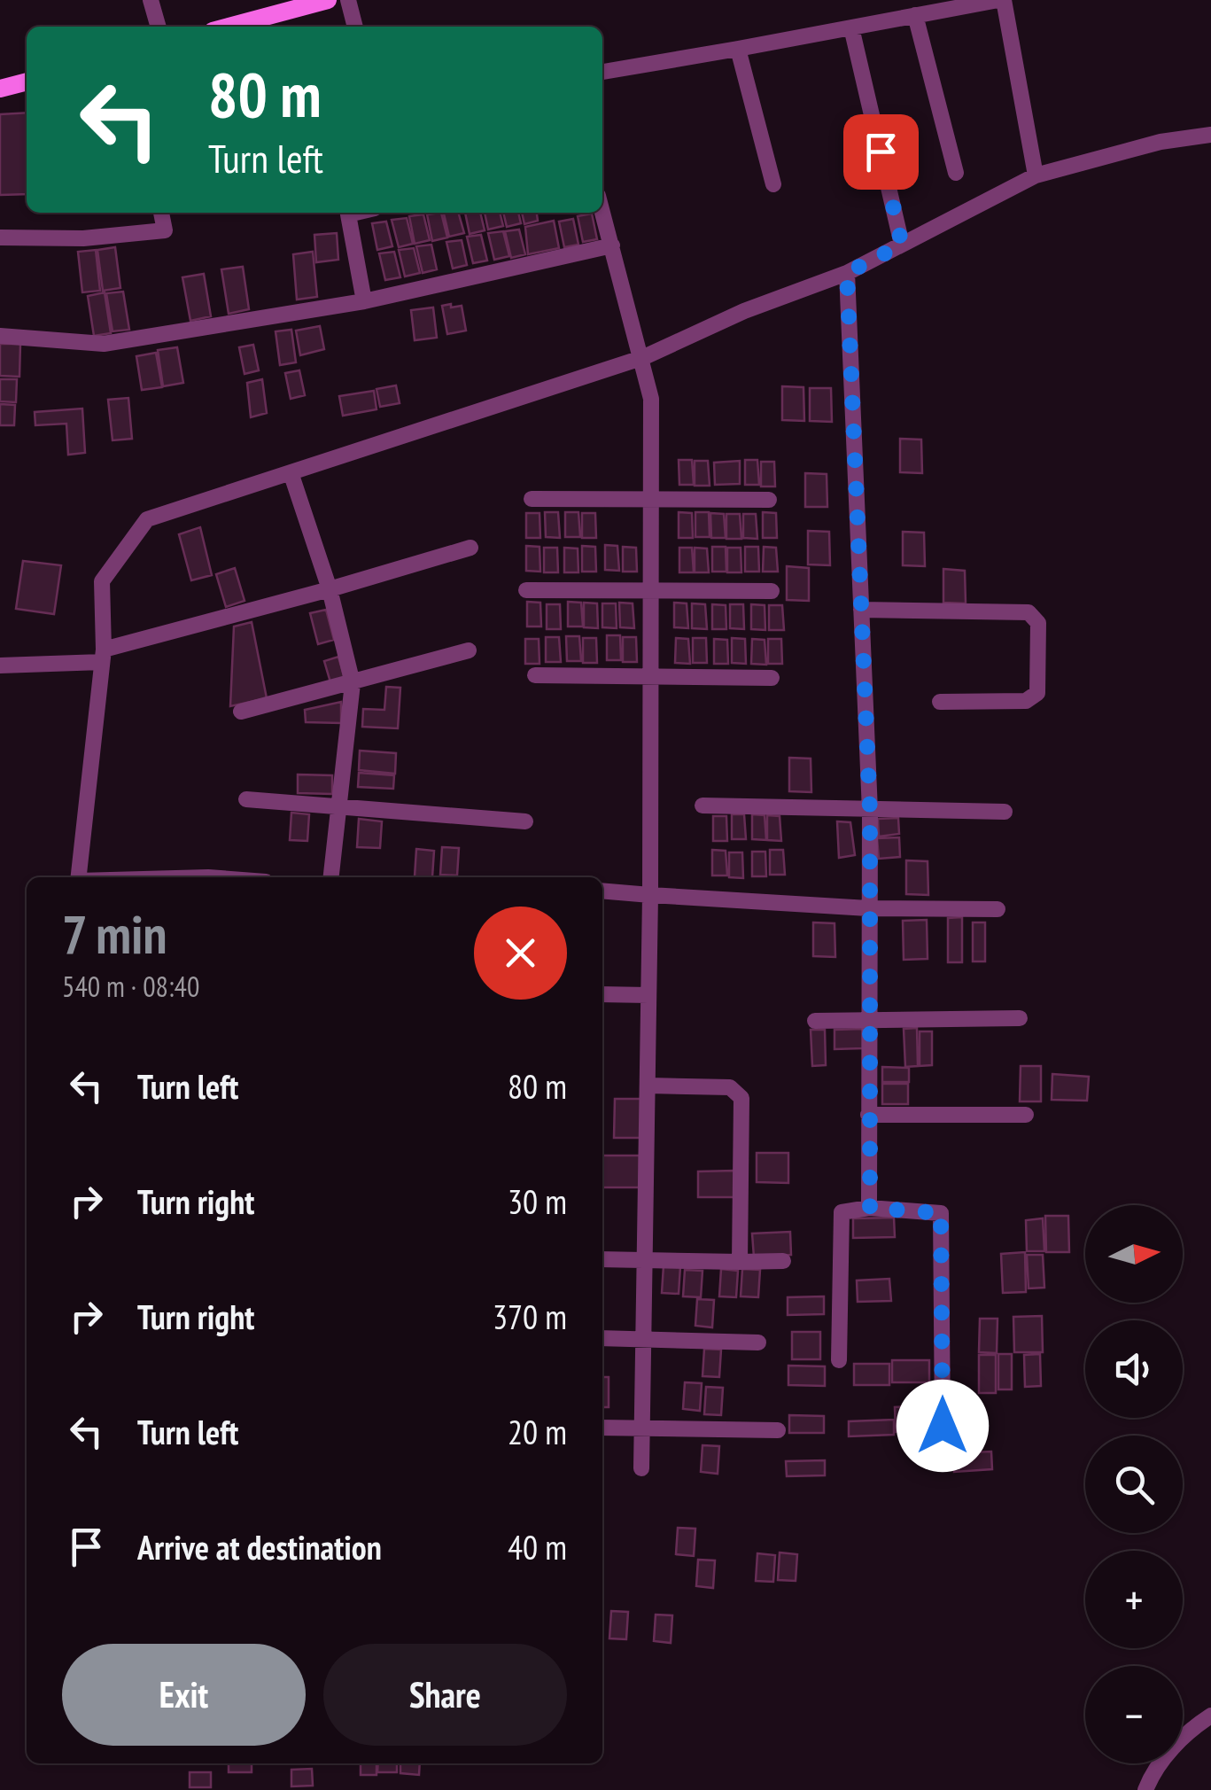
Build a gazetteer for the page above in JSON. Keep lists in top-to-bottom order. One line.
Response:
{"north":"right","page":{"turn":["80 m","Turn left"],"heading":["7 min","540 m · 08:40"],"list":[{"name":"Turn left","value":"80 m"},{"name":"Turn right","value":"30 m"},{"name":"Turn right","value":"370 m"},{"name":"Turn left","value":"20 m"},{"name":"Arrive at destination","value":"40 m"}],"map_buttons":["+","−"],"buttons":["Exit","Share"]}}
